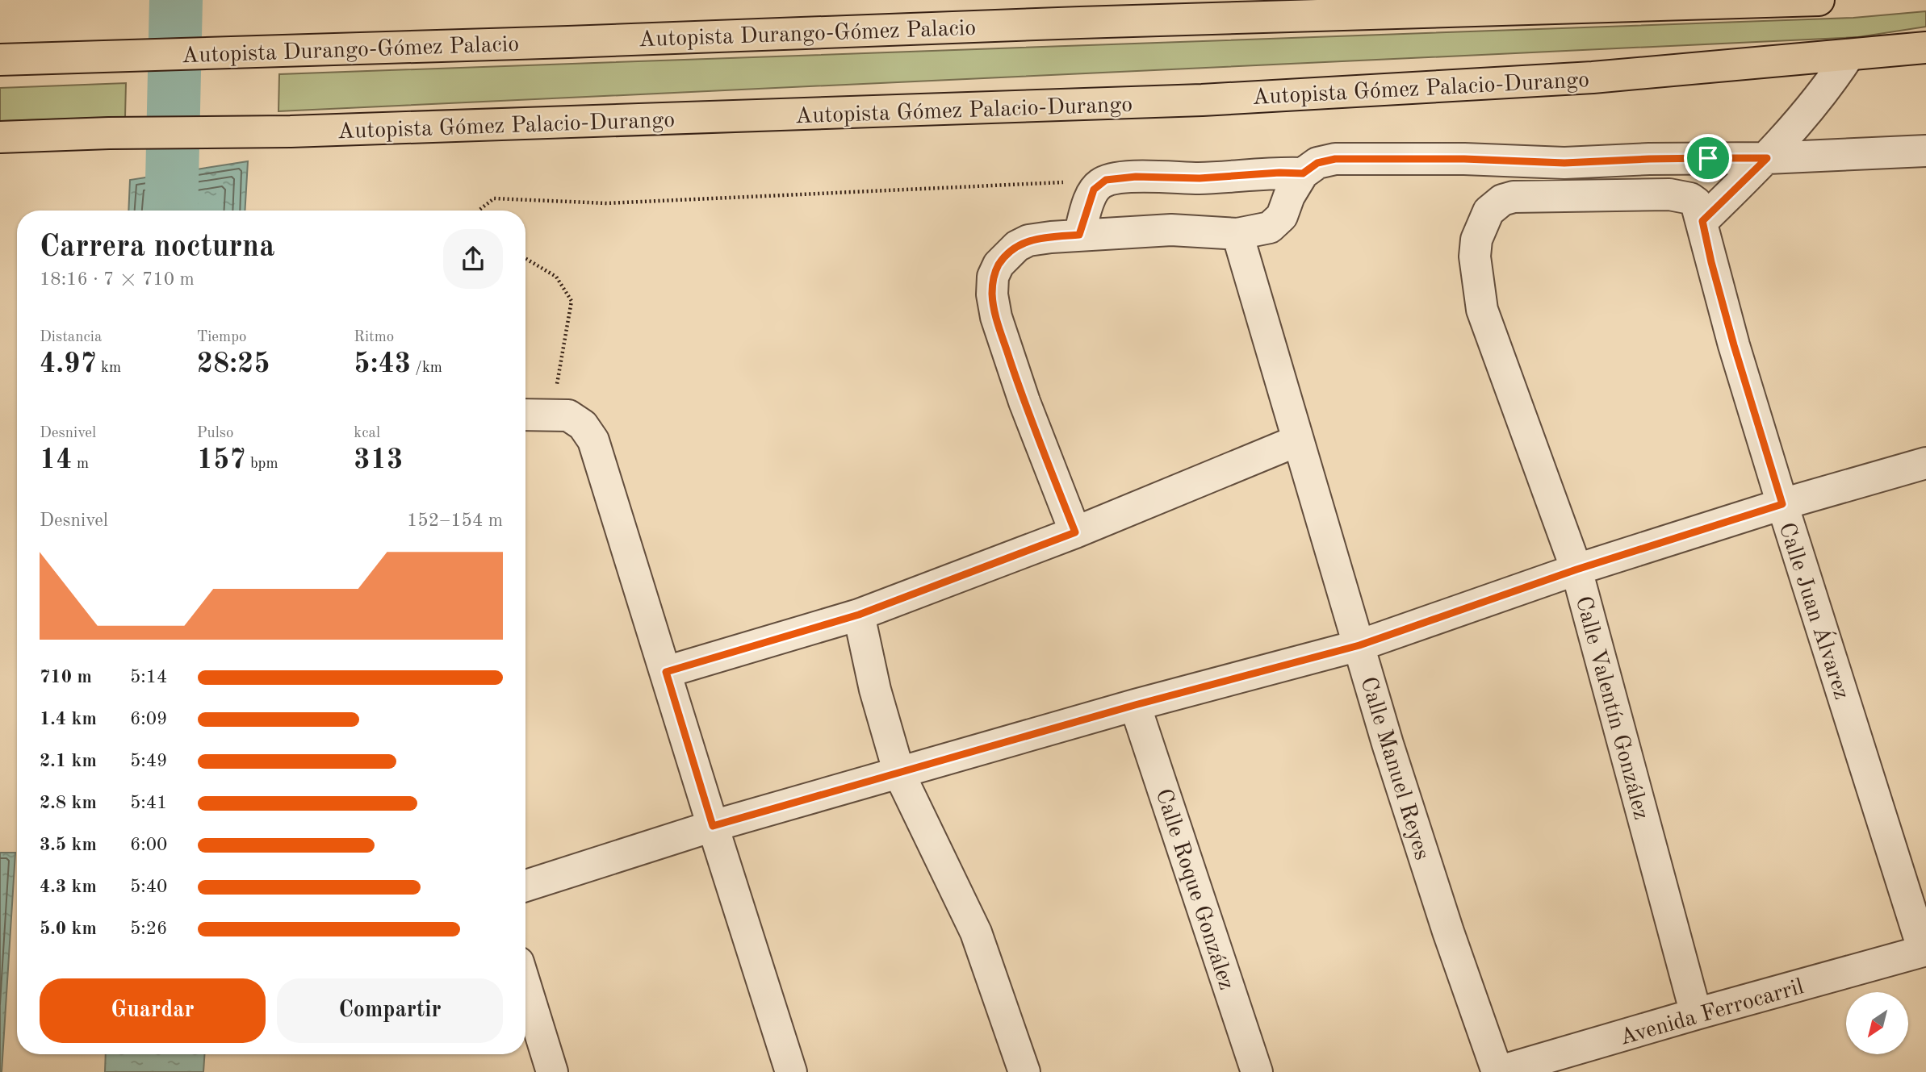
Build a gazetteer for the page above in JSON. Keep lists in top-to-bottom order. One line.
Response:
{"streets":{"highway":["Autopista Durango-Gómez Palacio","Autopista Gómez Palacio-Durango"],"street":["Calle Juan Álvarez","Calle Valentín González","Calle Manuel Reyes","Calle Roque González","Avenida Ferrocarril"]},"crossings":[["Calle Juan Álvarez","Avenida Ferrocarril"],["Calle Valentín González","Avenida Ferrocarril"],["Calle Manuel Reyes","Avenida Ferrocarril"]],"north":"bottom left","page":{"heading":["Carrera nocturna","18:16 · 7 × 710 m"],"stats":[["Distancia","4.97 km"],["Tiempo","28:25"],["Ritmo","5:43 /km"],["Desnivel","14 m"],["Pulso","157 bpm"],["kcal","313"]],"chart":["Desnivel","152–154 m"],"list":[{"name":"710 m","note":"5:14"},{"name":"1.4 km","note":"6:09"},{"name":"2.1 km","note":"5:49"},{"name":"2.8 km","note":"5:41"},{"name":"3.5 km","note":"6:00"},{"name":"4.3 km","note":"5:40"},{"name":"5.0 km","note":"5:26"}],"buttons":["Guardar","Compartir"]}}
